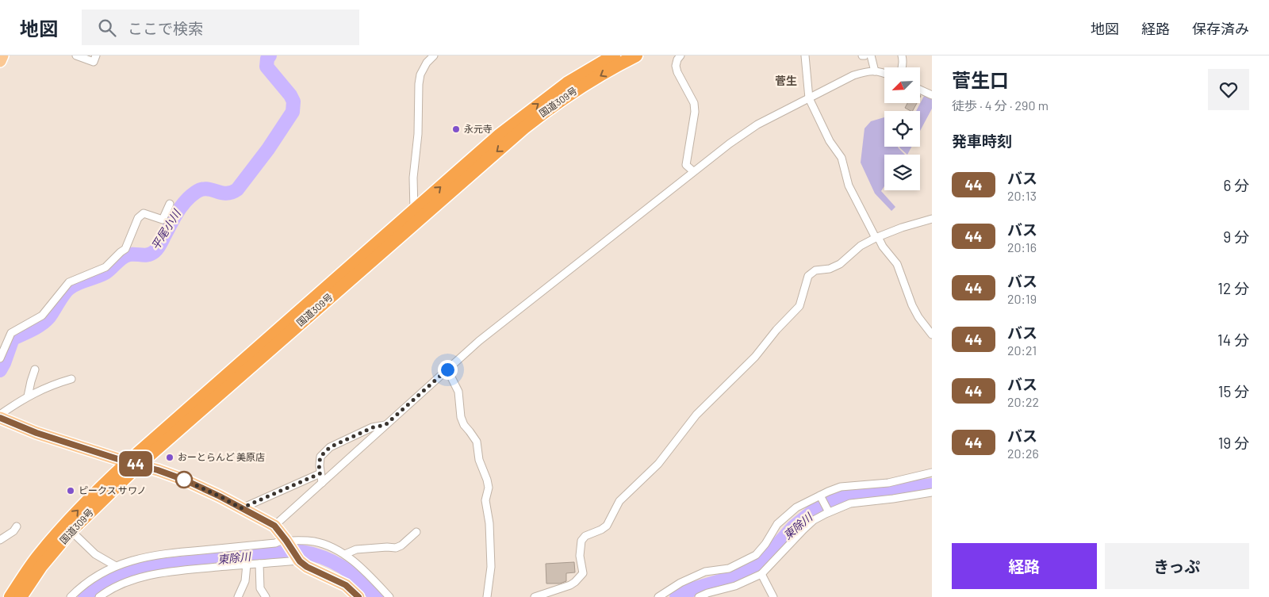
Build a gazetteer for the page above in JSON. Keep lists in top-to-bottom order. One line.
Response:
{"streets":{"highway":["国道309号"]},"districts":["菅生"],"water":["平尾小川","東除川"],"places":["永元寺","おーとらんど 美原店","ピークス サワノ"],"lines":["bus line 44"],"north":"bottom left","page":{"header":"地図","search":"ここで検索","nav":["地図","経路","保存済み"],"on_map":"44","heading":[["菅生口","徒歩 · 4 分 · 290 m"],"発車時刻"],"list":[{"mark":"44","name":"バス","note":"20:13","value":"6 分"},{"mark":"44","name":"バス","note":"20:16","value":"9 分"},{"mark":"44","name":"バス","note":"20:19","value":"12 分"},{"mark":"44","name":"バス","note":"20:21","value":"14 分"},{"mark":"44","name":"バス","note":"20:22","value":"15 分"},{"mark":"44","name":"バス","note":"20:26","value":"19 分"}],"buttons":["経路","きっぷ"]}}
